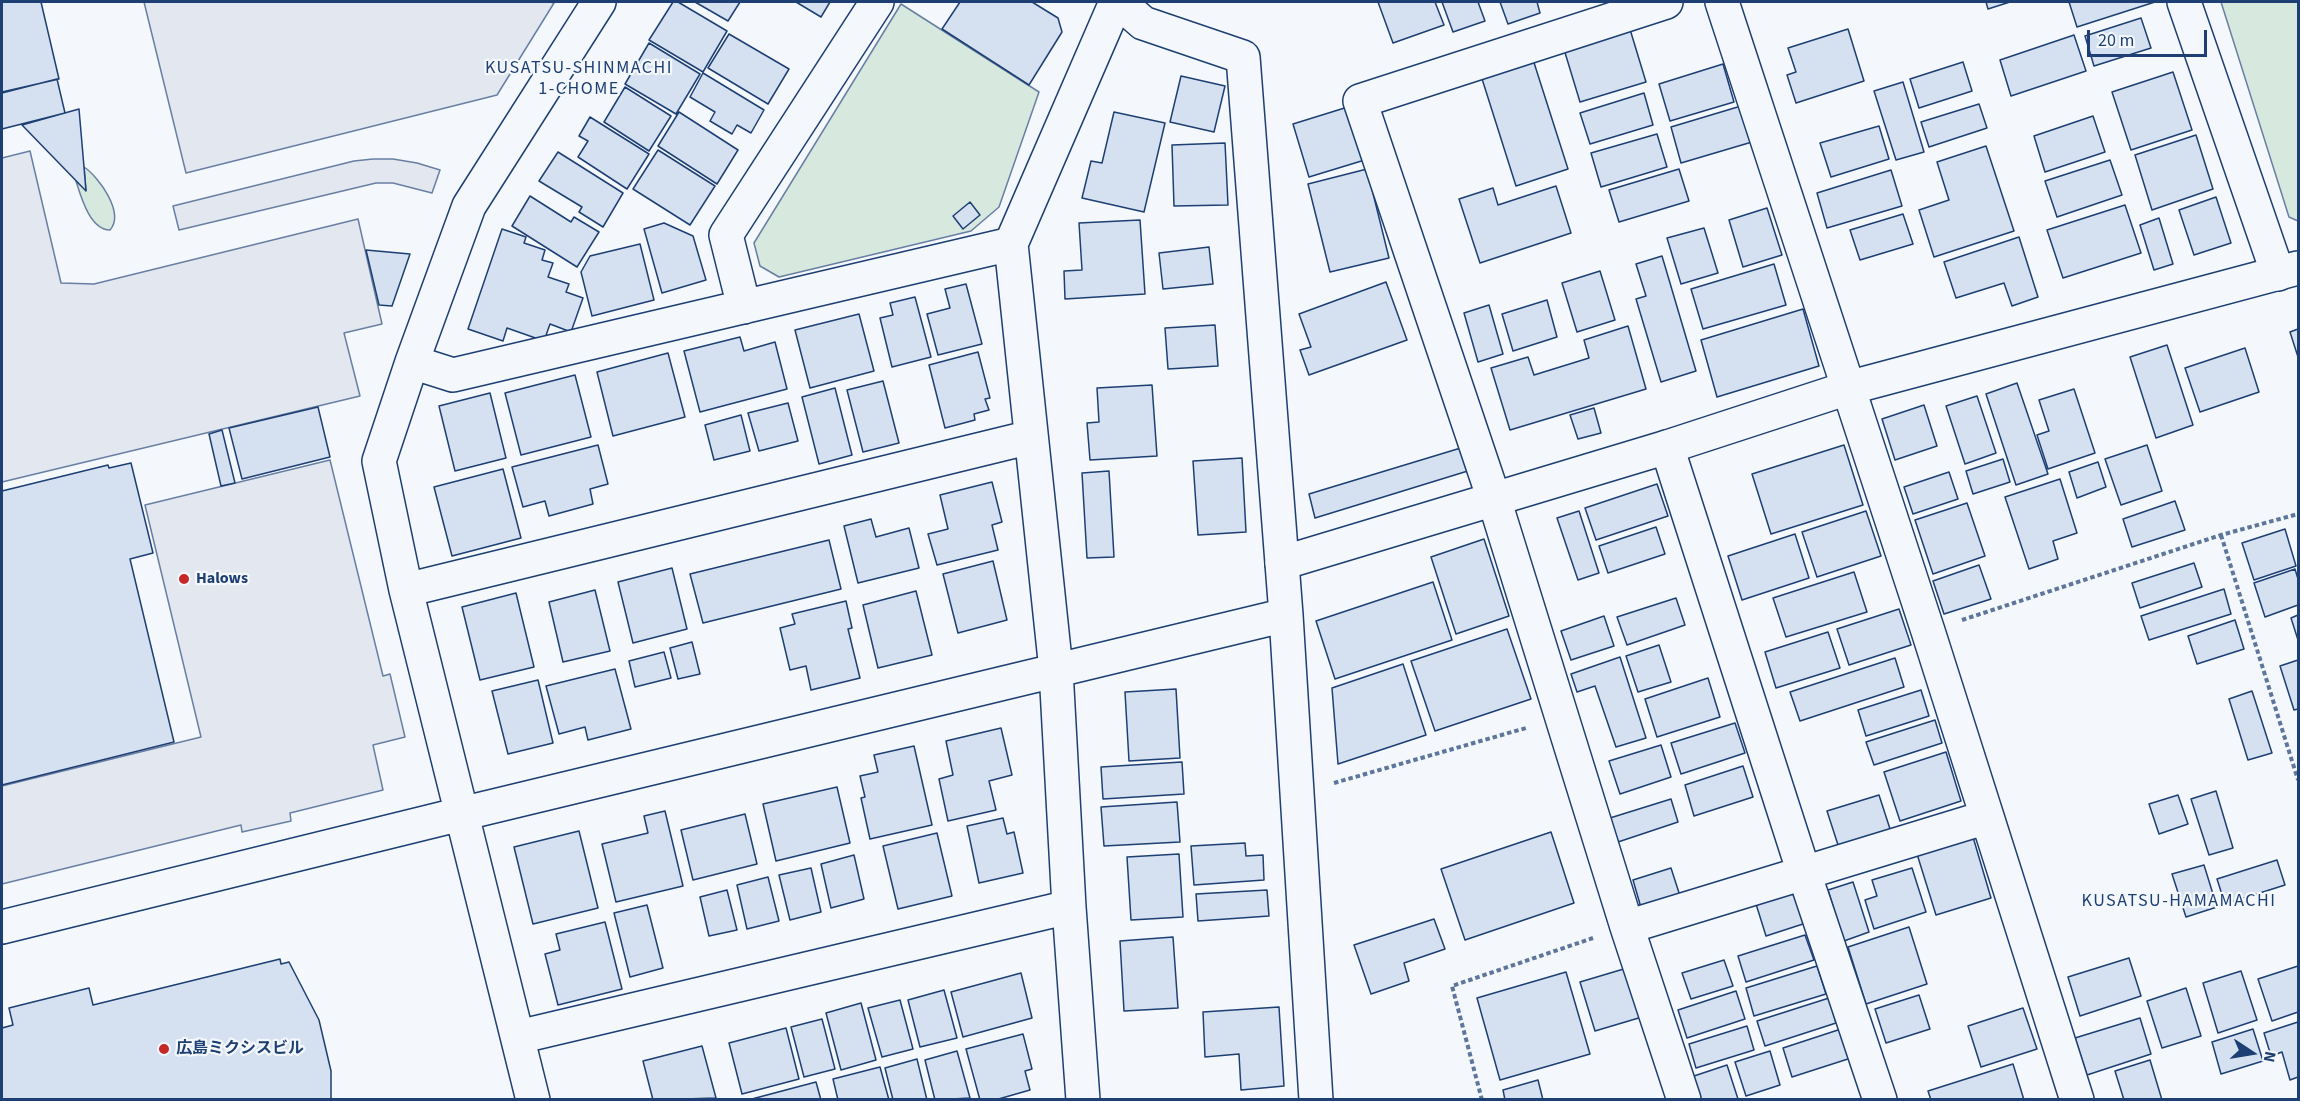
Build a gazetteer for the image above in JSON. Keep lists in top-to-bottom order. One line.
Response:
{"districts":["KUSATSU-SHINMACHI 1-CHOME","KUSATSU-HAMAMACHI"],"places":["Halows","広島ミクシスビル"],"scale_bar":"20 m","north":"right"}
